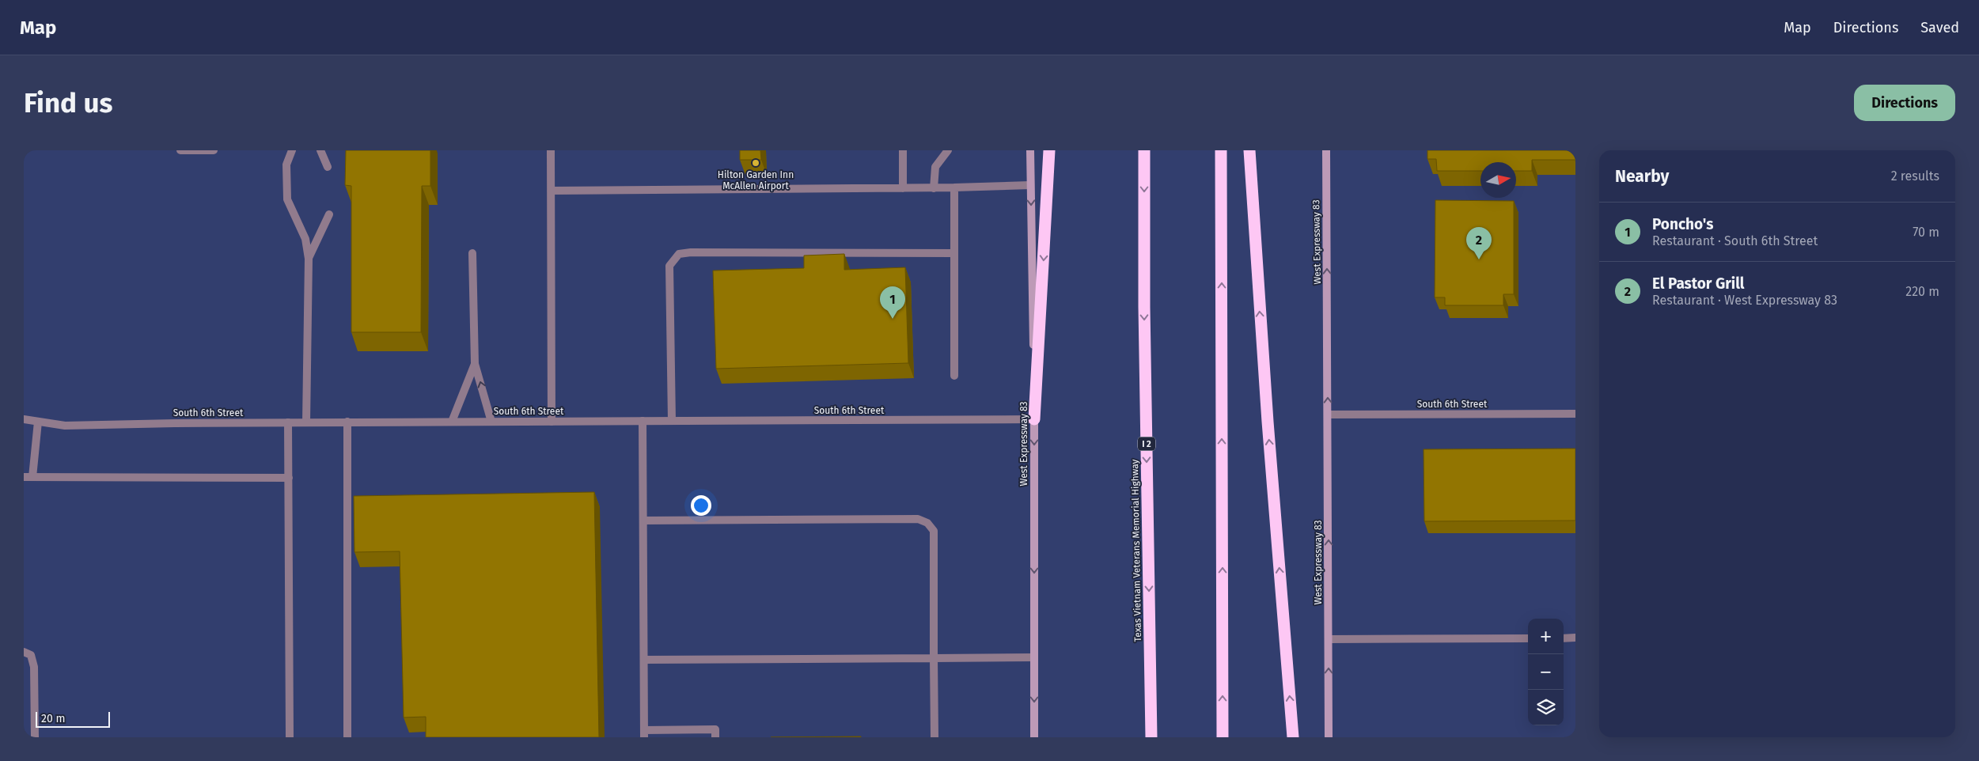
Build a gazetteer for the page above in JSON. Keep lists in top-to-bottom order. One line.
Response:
{"streets":{"highway":["I 2","Texas Vietnam Veterans Memorial Highway"],"main road":["West Expressway 83"],"street":["South 6th Street"]},"crossings":[["West Expressway 83","South 6th Street"]],"places":["Hilton Garden Inn McAllen Airport"],"scale_bar":"20 m","north":"right","page":{"header":"Map","nav":["Map","Directions","Saved"],"buttons":"Directions","title":"Find us","heading":["Nearby","2 results"],"list":[{"mark":"1","name":"Poncho's","note":"Restaurant · South 6th Street","value":"70 m"},{"mark":"2","name":"El Pastor Grill","note":"Restaurant · West Expressway 83","value":"220 m"}],"pins":["2","1"],"map_buttons":["+","−"],"scale":"20 m"}}
